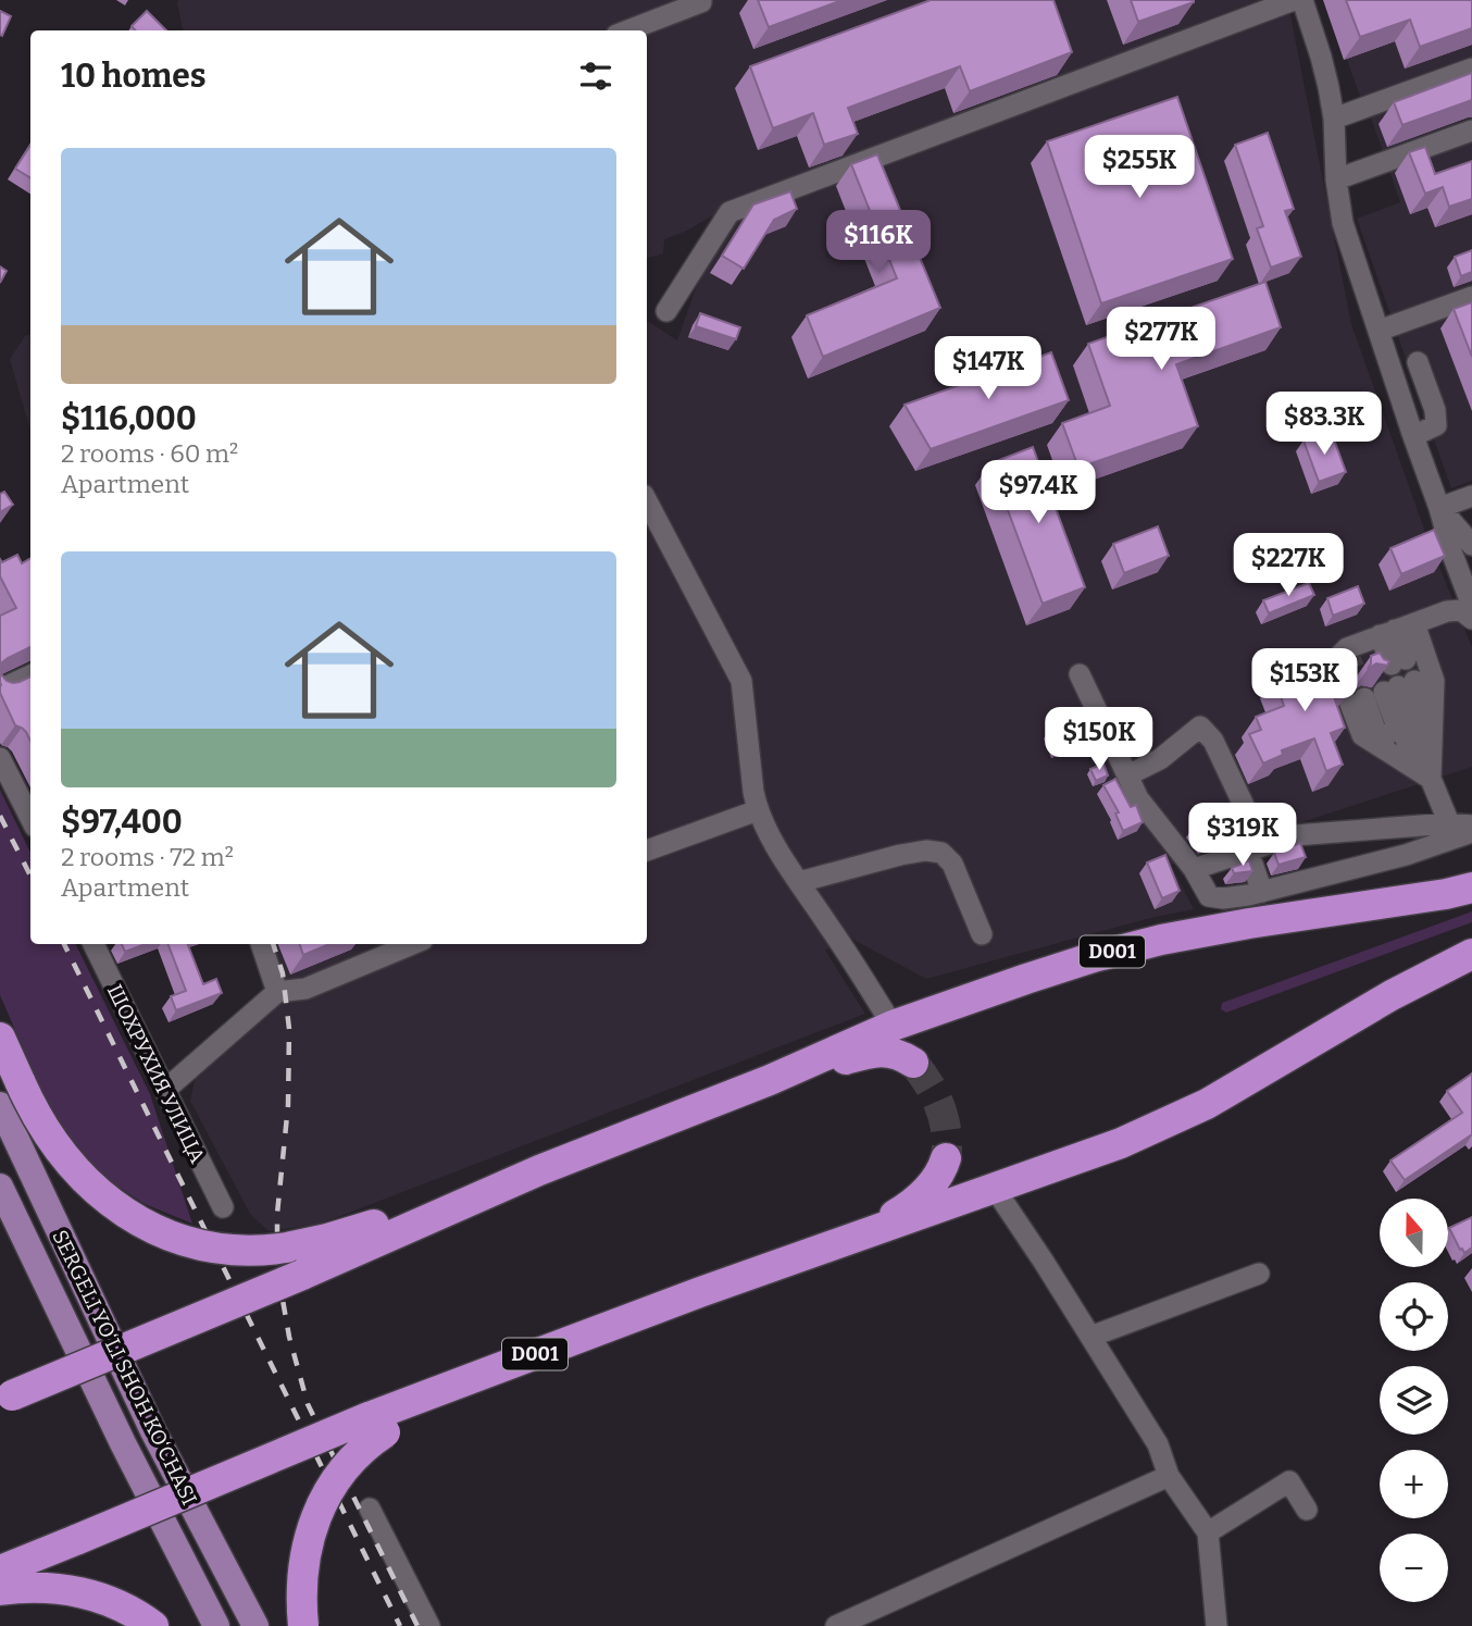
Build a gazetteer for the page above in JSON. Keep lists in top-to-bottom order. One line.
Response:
{"streets":{"highway":["D001"],"main road":["SERGELI YO‘LI SHOH KO‘CHASI"],"street":["ШОХРУХИЯ УЛИЦА"]},"north":"top","page":{"heading":"10 homes","list":[{"name":"$116,000","note":"2 rooms · 60 m² · Apartment"},{"name":"$97,400","note":"2 rooms · 72 m² · Apartment"}],"price":["$255K","$116K","$277K","$147K","$83.3K","$97.4K","$227K","$153K","$150K","$319K"],"map_buttons":["+","−"]}}
